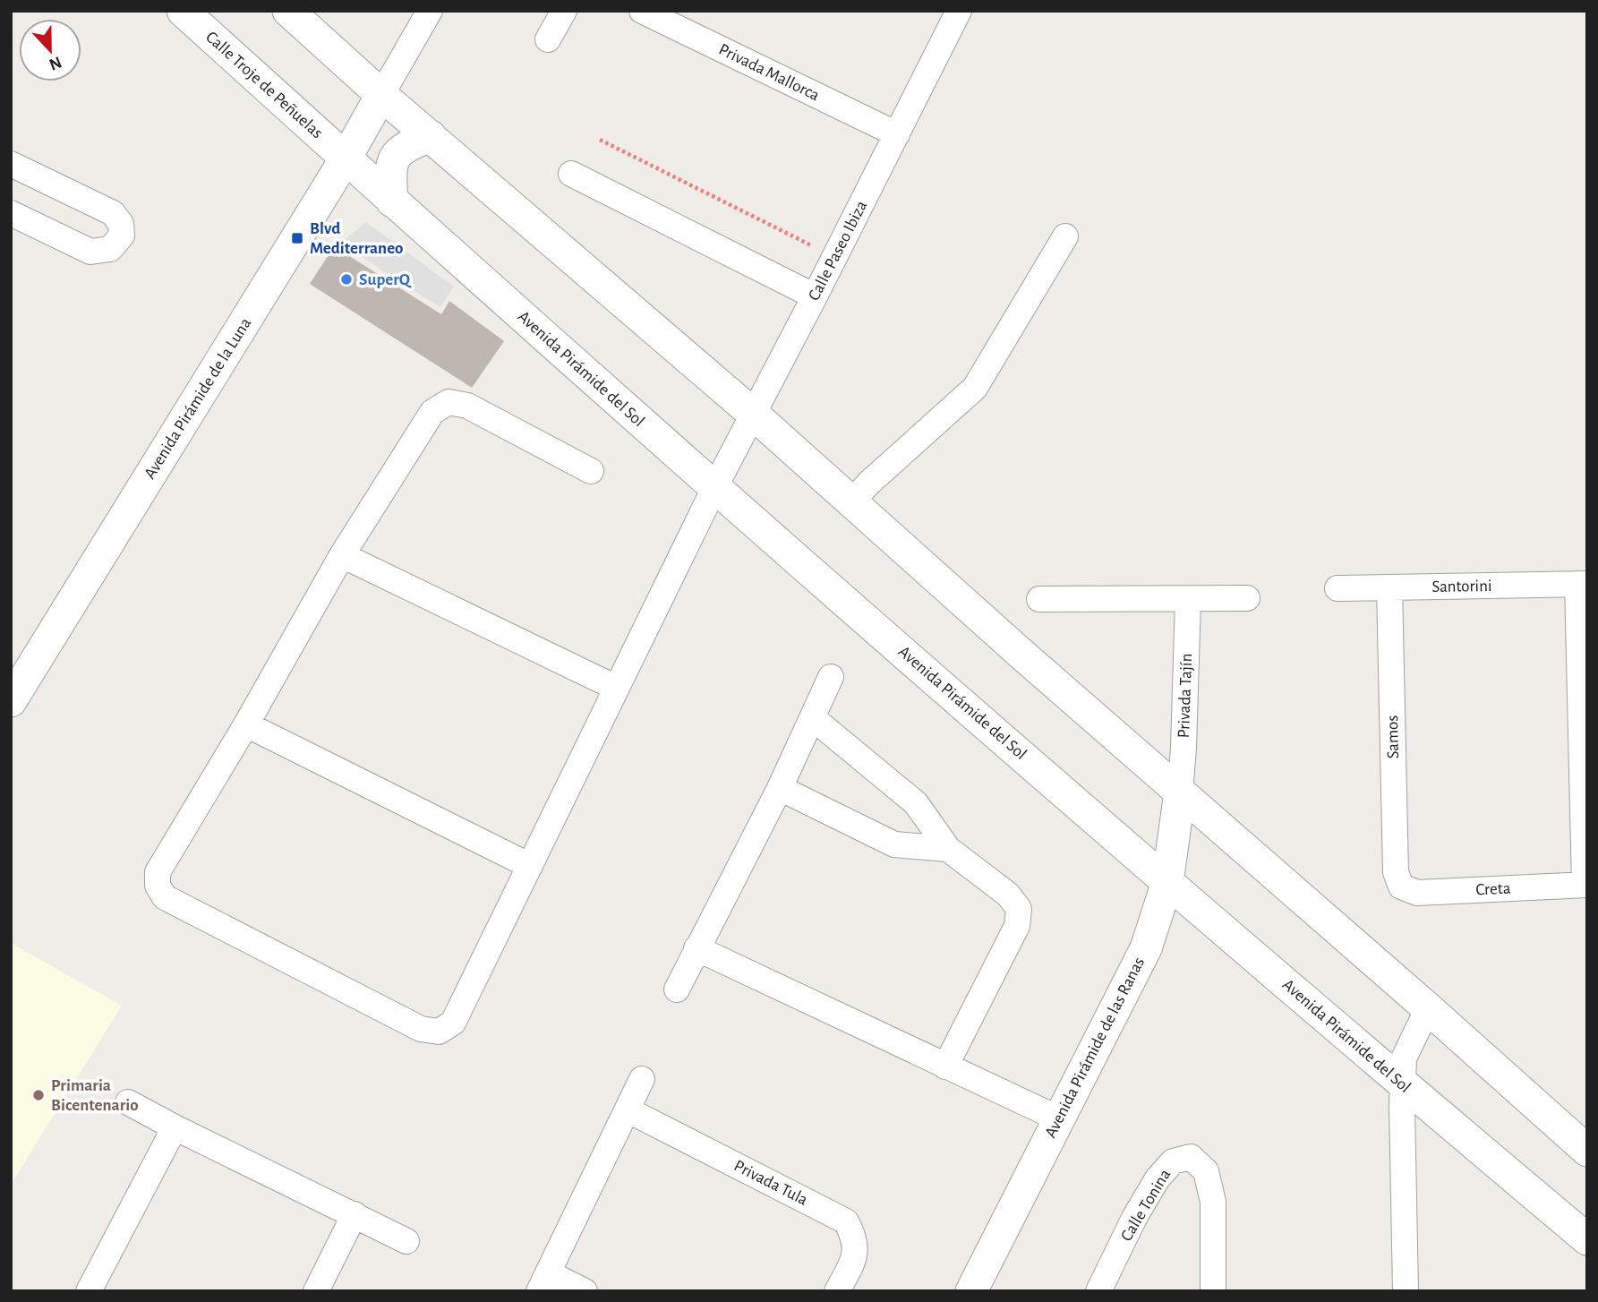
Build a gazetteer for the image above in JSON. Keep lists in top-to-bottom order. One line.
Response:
{"streets":{"street":["Privada Mallorca","Calle Troje de Peñuelas","Calle Paseo Ibiza","Avenida Pirámide del Sol","Avenida Pirámide de la Luna","Santorini","Privada Tajín","Samos","Creta","Avenida Pirámide de las Ranas","Privada Tula","Calle Tonina"]},"crossings":[["Privada Mallorca","Calle Paseo Ibiza"],["Calle Troje de Peñuelas","Avenida Pirámide del Sol"],["Calle Troje de Peñuelas","Avenida Pirámide de la Luna"],["Calle Paseo Ibiza","Avenida Pirámide del Sol"],["Avenida Pirámide del Sol","Avenida Pirámide de la Luna"],["Avenida Pirámide del Sol","Avenida Pirámide de las Ranas"],["Santorini","Samos"],["Privada Tajín","Avenida Pirámide de las Ranas"],["Samos","Creta"]],"places":{"transit":["Blvd Mediterraneo"],"other":["SuperQ","Primaria Bicentenario"]},"north":"bottom"}
